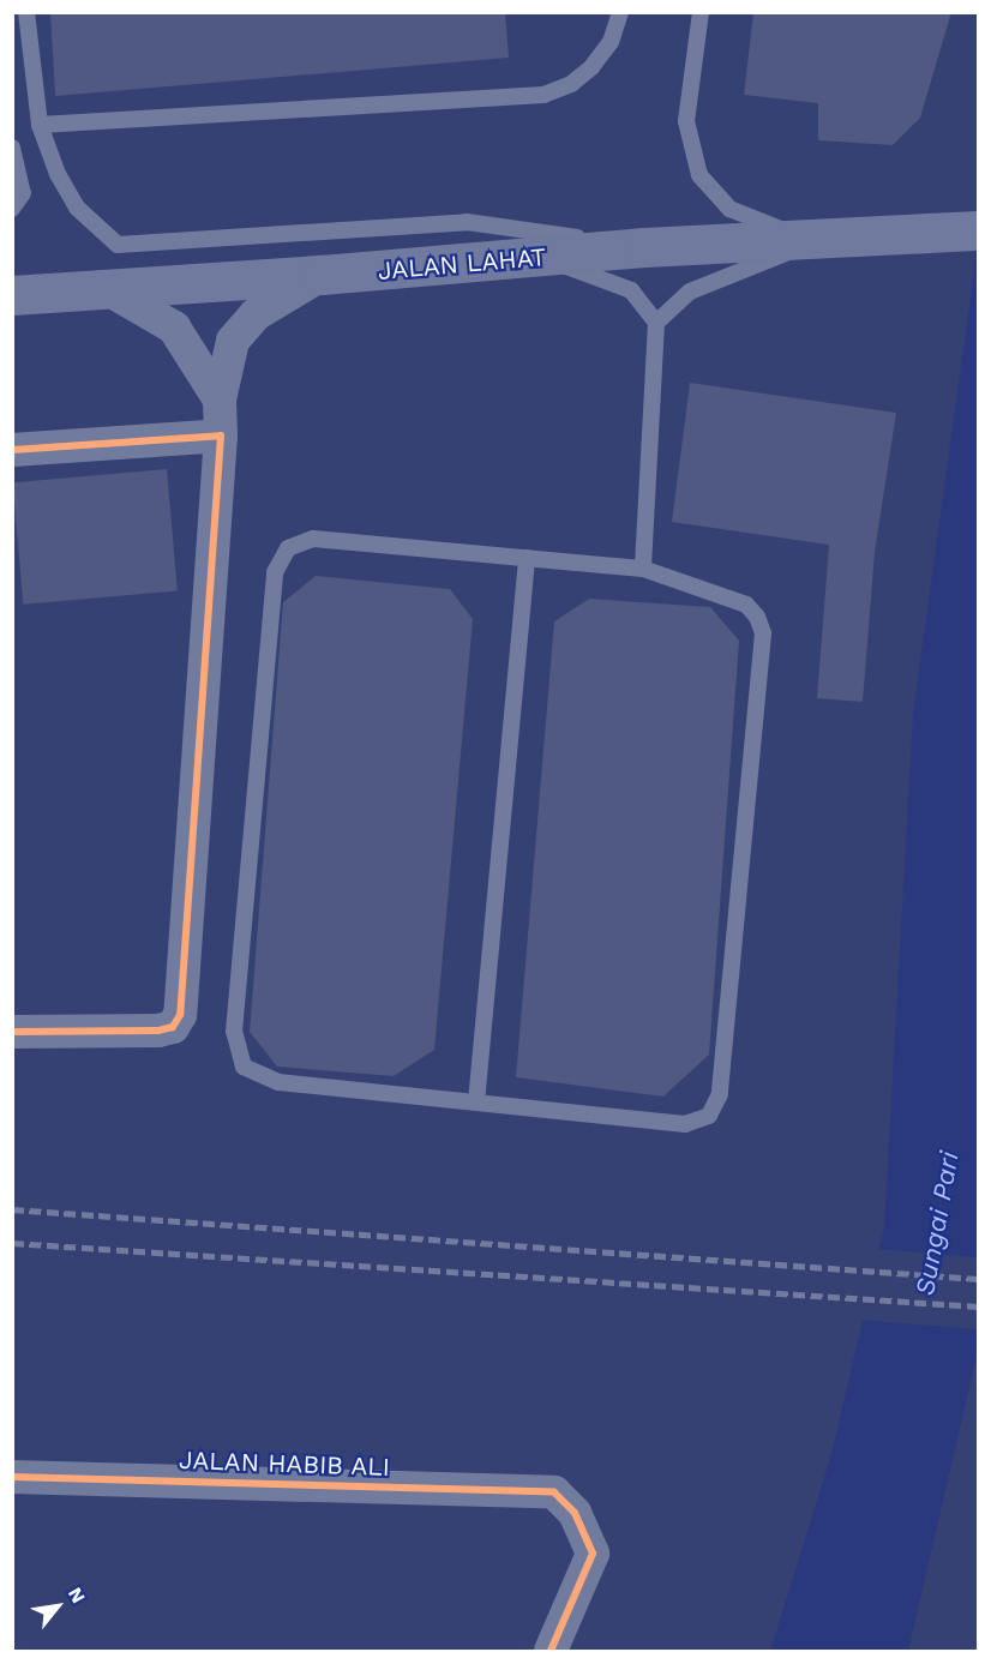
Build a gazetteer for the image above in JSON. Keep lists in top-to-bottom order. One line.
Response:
{"streets":{"main road":["JALAN LAHAT"],"street":["JALAN HABIB ALI"]},"water":["Sungai Pari"],"north":"top right"}
